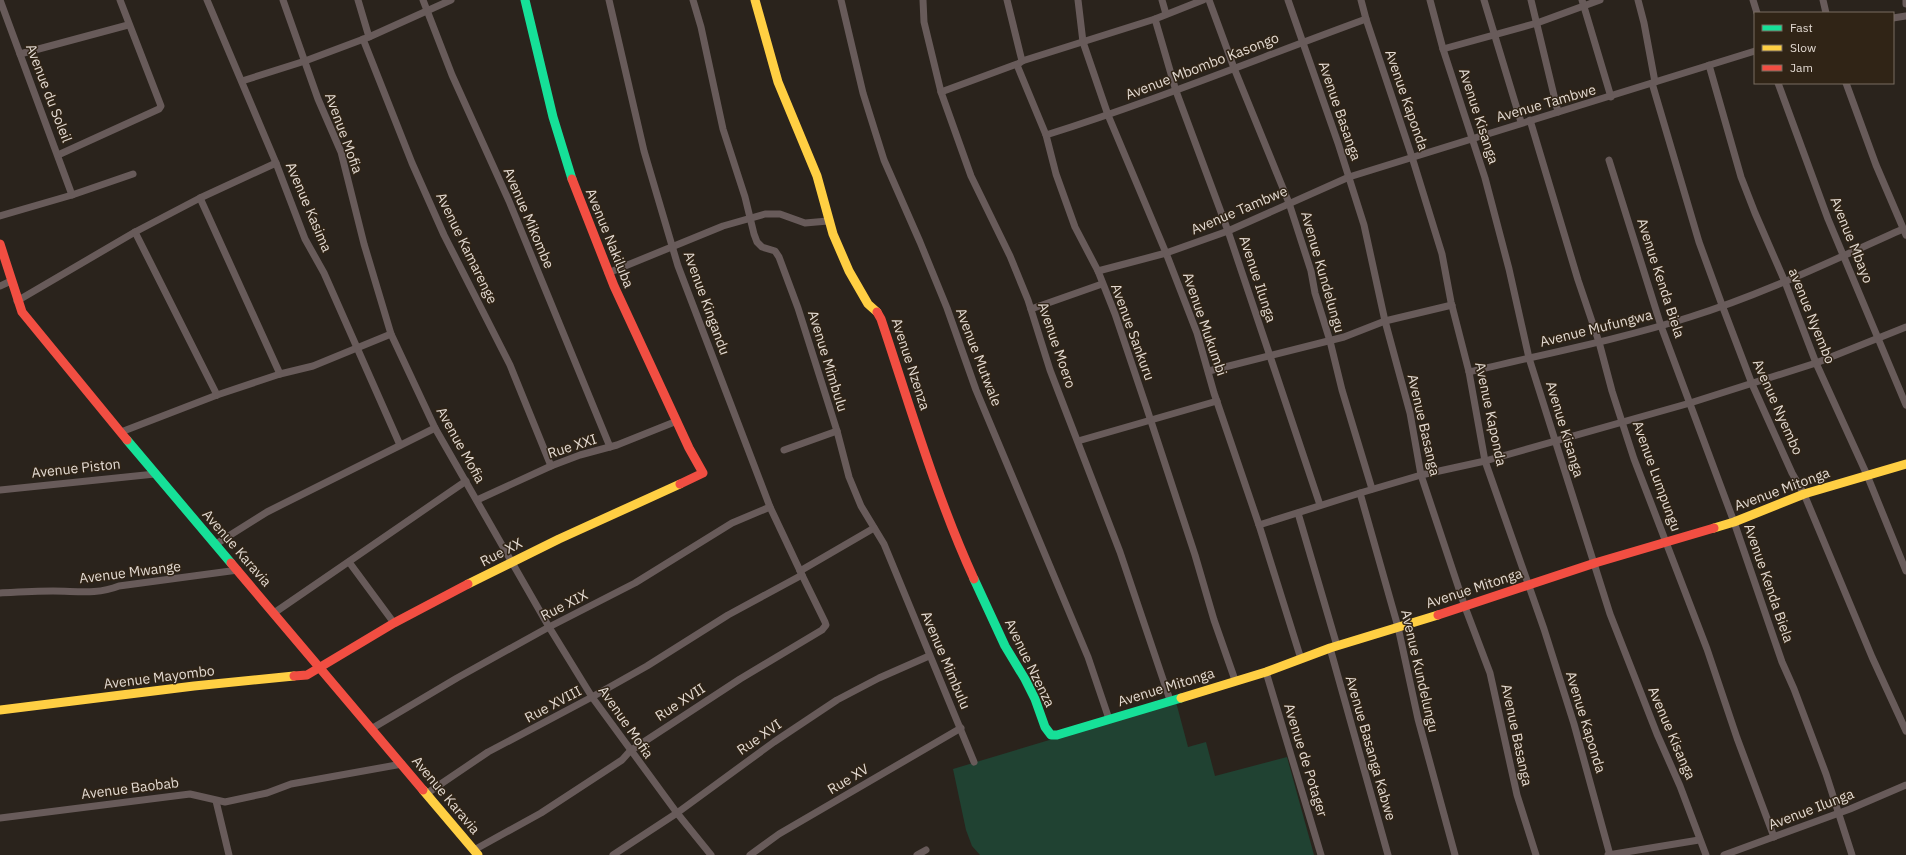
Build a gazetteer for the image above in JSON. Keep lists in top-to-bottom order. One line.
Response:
{"streets":{"street":["Avenue Mbombo Kasongo","Avenue du Soleil","Avenue Kaponda","Avenue Tambwe","Avenue Basanga","Avenue Kisanga","Avenue Mofia","Avenue Kasima","Avenue Mikombe","Avenue Nakiluba","Avenue Mbayo","Avenue Kamarenge","Avenue Kundelungu","Avenue Kenda Biela","Avenue Ilunga","Avenue Kingandu","avenue Nyembo","Avenue Mukumbi","Avenue Mufungwa","Avenue Sankuru","Avenue Moero","Avenue Mutwale","Avenue Mimbulu","Avenue Nzenza","Avenue Nyembo","Rue XXI","Avenue Piston","Avenue Lumpungu","Avenue Mitonga","Avenue Karavia","Rue XX","Avenue Mwange","Rue XIX","Avenue Mayombo","Rue XVII","Rue XVIII","Rue XVI","Avenue Basanga Kabwe","Avenue de Potager","Rue XV","Avenue Baobab"]},"crossings":[["Avenue Mbombo Kasongo","Avenue Kaponda"],["Avenue Mbombo Kasongo","Avenue Basanga"],["Avenue Mbombo Kasongo","Avenue Kundelungu"],["Avenue Mbombo Kasongo","Avenue Ilunga"],["Avenue Mbombo Kasongo","Avenue Mukumbi"],["Avenue Mbombo Kasongo","Avenue Sankuru"],["Avenue Kaponda","Avenue Tambwe"],["Avenue Kaponda","Avenue Mufungwa"],["Avenue Kaponda","Avenue Mitonga"],["Avenue Tambwe","Avenue Basanga"],["Avenue Tambwe","Avenue Kisanga"],["Avenue Tambwe","Avenue Kundelungu"],["Avenue Tambwe","Avenue Ilunga"],["Avenue Tambwe","avenue Nyembo"],["Avenue Tambwe","Avenue Mukumbi"],["Avenue Tambwe","Avenue Sankuru"],["Avenue Tambwe","Avenue Nyembo"],["Avenue Tambwe","Avenue Lumpungu"],["Avenue Basanga","Avenue Mitonga"],["Avenue Kisanga","Avenue Mufungwa"],["Avenue Kisanga","Avenue Mitonga"],["Avenue Mofia","Rue XXI"],["Avenue Mofia","Rue XX"],["Avenue Mofia","Rue XIX"],["Avenue Mofia","Rue XVII"],["Avenue Mofia","Rue XVIII"],["Avenue Mofia","Rue XVI"],["Avenue Mikombe","Rue XXI"],["Avenue Nakiluba","Rue XXI"],["Avenue Nakiluba","Rue XX"],["Avenue Mbayo","Avenue Mufungwa"],["Avenue Kamarenge","Rue XXI"],["Avenue Kundelungu","Avenue Mitonga"],["Avenue Kenda Biela","Avenue Ilunga"],["Avenue Kenda Biela","Avenue Mufungwa"],["Avenue Kenda Biela","Avenue Mitonga"],["Avenue Ilunga","Avenue Lumpungu"],["Avenue Kingandu","Rue XIX"],["Avenue Kingandu","Rue XVII"],["Avenue Kingandu","Rue XVIII"],["avenue Nyembo","Avenue Mufungwa"],["avenue Nyembo","Avenue Mitonga"],["Avenue Mukumbi","Avenue Mitonga"],["Avenue Mufungwa","Avenue Nyembo"],["Avenue Mufungwa","Avenue Lumpungu"],["Avenue Sankuru","Avenue Mitonga"],["Avenue Moero","Avenue Mitonga"],["Avenue Mutwale","Avenue Mitonga"],["Avenue Mimbulu","Rue XVI"],["Avenue Mimbulu","Rue XV"],["Avenue Nzenza","Avenue Mitonga"],["Avenue Nyembo","Avenue Mitonga"],["Avenue Piston","Avenue Karavia"],["Avenue Lumpungu","Avenue Mitonga"],["Avenue Mitonga","Avenue Basanga Kabwe"],["Avenue Mitonga","Avenue de Potager"],["Avenue Karavia","Rue XX"],["Avenue Karavia","Avenue Mwange"],["Avenue Karavia","Rue XIX"],["Avenue Karavia","Avenue Mayombo"],["Avenue Karavia","Rue XVII"],["Avenue Karavia","Rue XVIII"],["Avenue Karavia","Avenue Baobab"],["Rue XX","Avenue Mayombo"]],"legend":["Fast","Slow","Jam"]}
